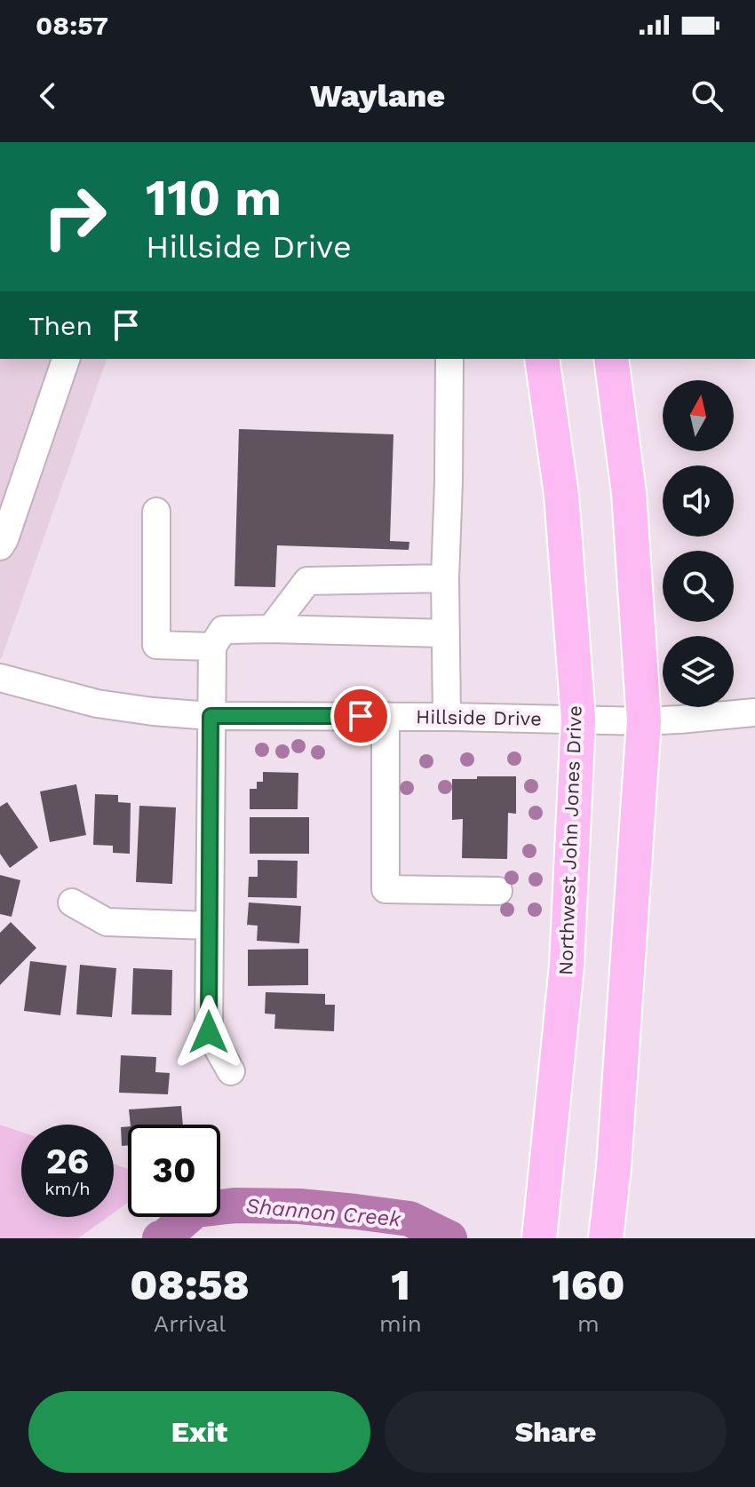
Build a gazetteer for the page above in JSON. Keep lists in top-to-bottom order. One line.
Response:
{"streets":{"main road":["Northwest John Jones Drive"],"street":["Hillside Drive"]},"crossings":[["Hillside Drive","Northwest John Jones Drive"]],"water":["Shannon Creek"],"north":"top","page":{"status":"08:57","header":"Waylane","turn":["110 m","Hillside Drive"],"then":"Then","speed":"26 km/h","limit":"30","eta":["08:58","Arrival","1","min","160","m"],"buttons":["Exit","Share"]}}
